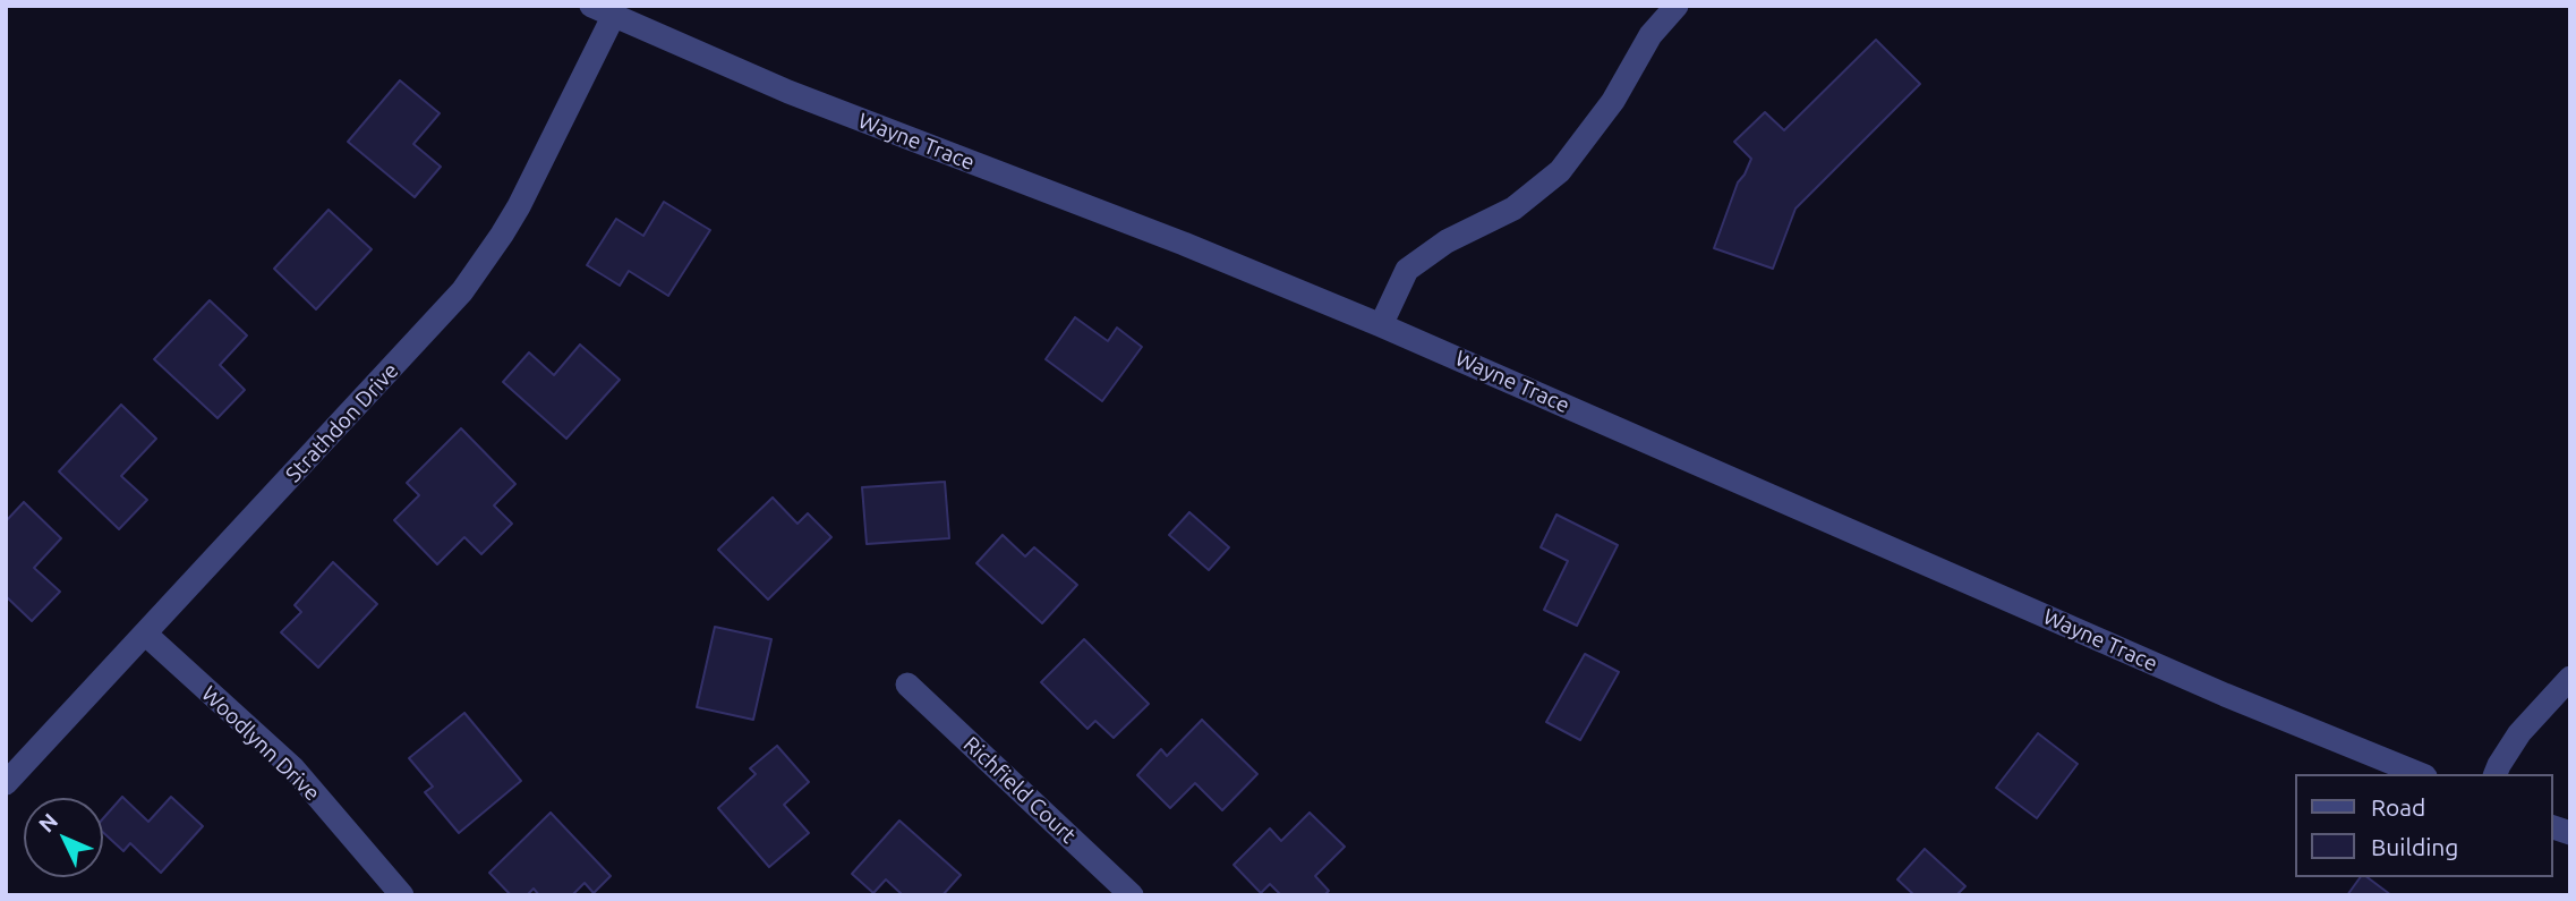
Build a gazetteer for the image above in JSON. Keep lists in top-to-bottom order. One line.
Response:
{"streets":{"street":["Wayne Trace","Strathdon Drive","Woodlynn Drive","Richfield Court"]},"crossings":[["Wayne Trace","Strathdon Drive"],["Strathdon Drive","Woodlynn Drive"]],"legend":["Road","Building"],"north":"top left"}
